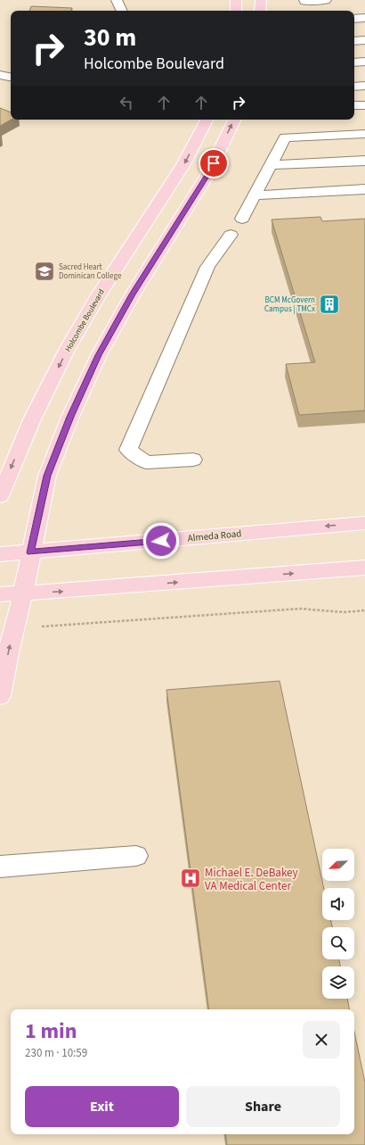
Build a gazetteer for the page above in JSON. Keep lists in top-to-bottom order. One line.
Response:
{"streets":{"main road":["Holcombe Boulevard","Almeda Road"]},"places":{"school or university":["Sacred Heart Dominican College"],"building":["BCM McGovern Campus | TMCx"],"hospital":["Michael E. DeBakey VA Medical Center"]},"north":"bottom left","page":{"turn":["30 m","Holcombe Boulevard"],"heading":["1 min","230 m · 10:59"],"buttons":["Exit","Share"]}}
